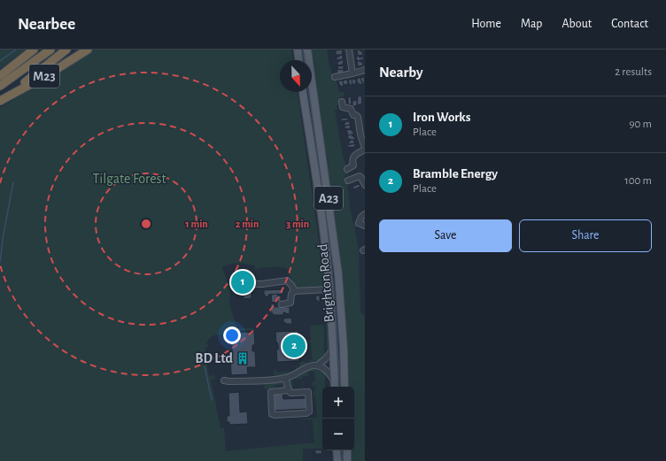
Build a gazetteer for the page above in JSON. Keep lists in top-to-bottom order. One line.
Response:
{"streets":{"highway":["M23"],"main road":["A23","Brighton Road"]},"parks":["Tilgate Forest"],"places":{"building":["BD Ltd"]},"north":"bottom","page":{"header":"Nearbee","nav":["Home","Map","About","Contact"],"heading":["Nearby","2 results"],"list":[{"mark":"1","name":"Iron Works","note":"Place","value":"90 m"},{"mark":"2","name":"Bramble Energy","note":"Place","value":"100 m"}],"buttons":["Save","Share"],"pins":["1","2"],"map_buttons":["+","−"]},"rings":["1 min","2 min","3 min"]}
